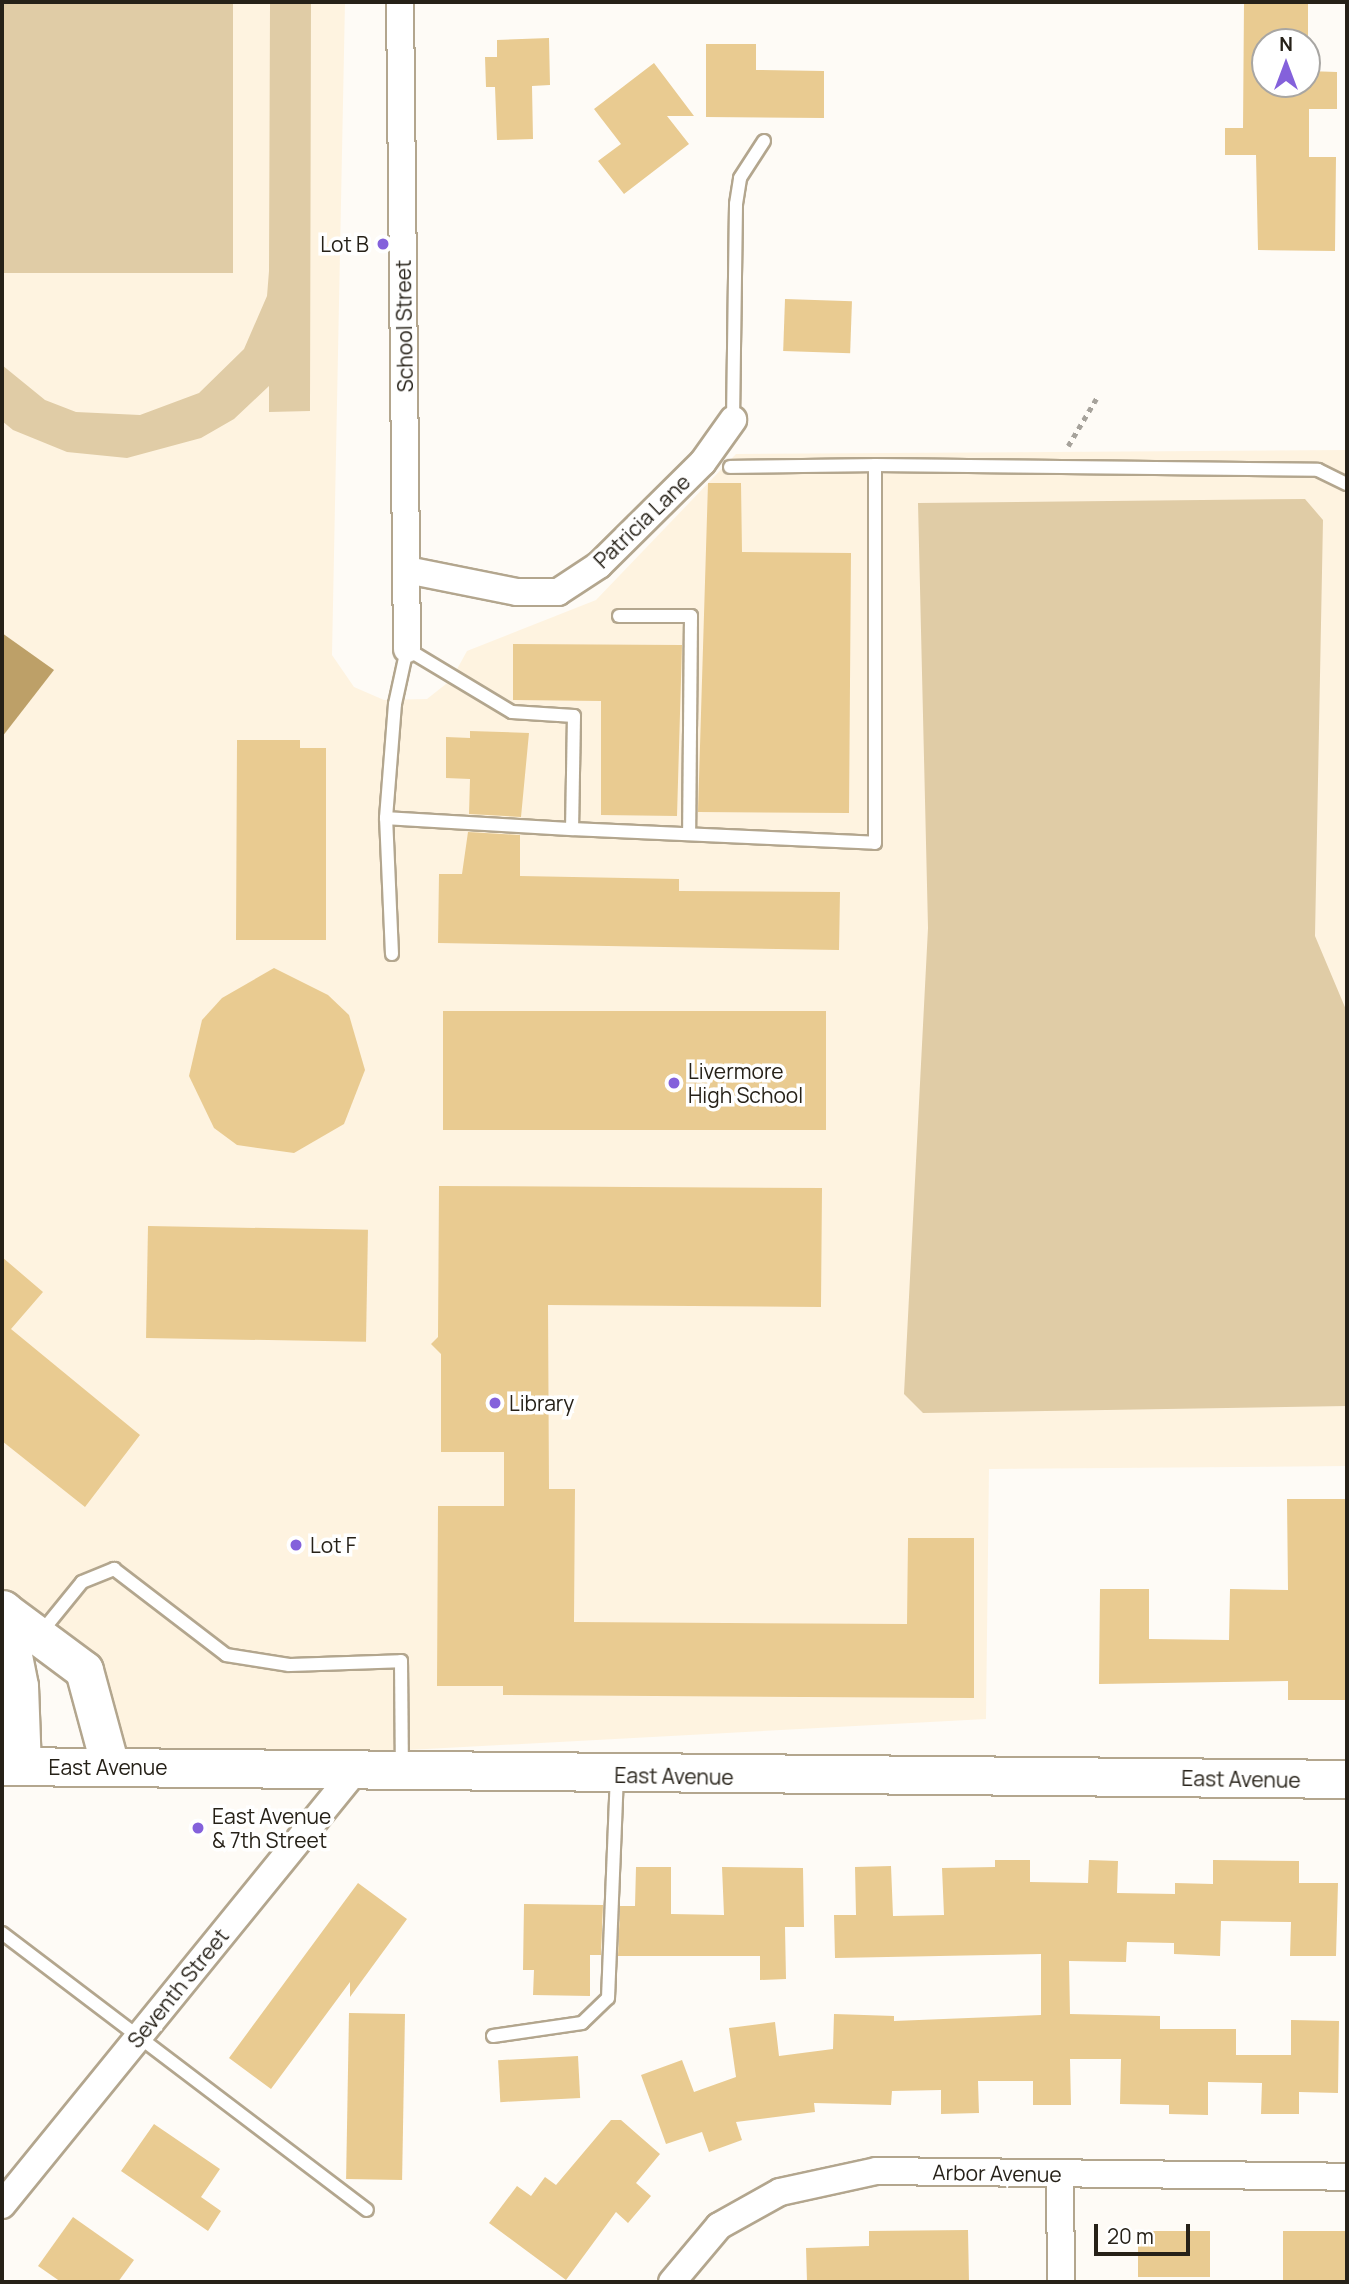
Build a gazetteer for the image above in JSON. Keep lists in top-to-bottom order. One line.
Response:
{"streets":{"main road":["East Avenue"],"street":["School Street","Patricia Lane","Seventh Street","Arbor Avenue"]},"crossings":[["School Street","Patricia Lane"],["East Avenue","Seventh Street"]],"places":["Lot B","Livermore High School","Library","Lot F","East Avenue & 7th Street"],"scale_bar":"20 m","north":"top"}
